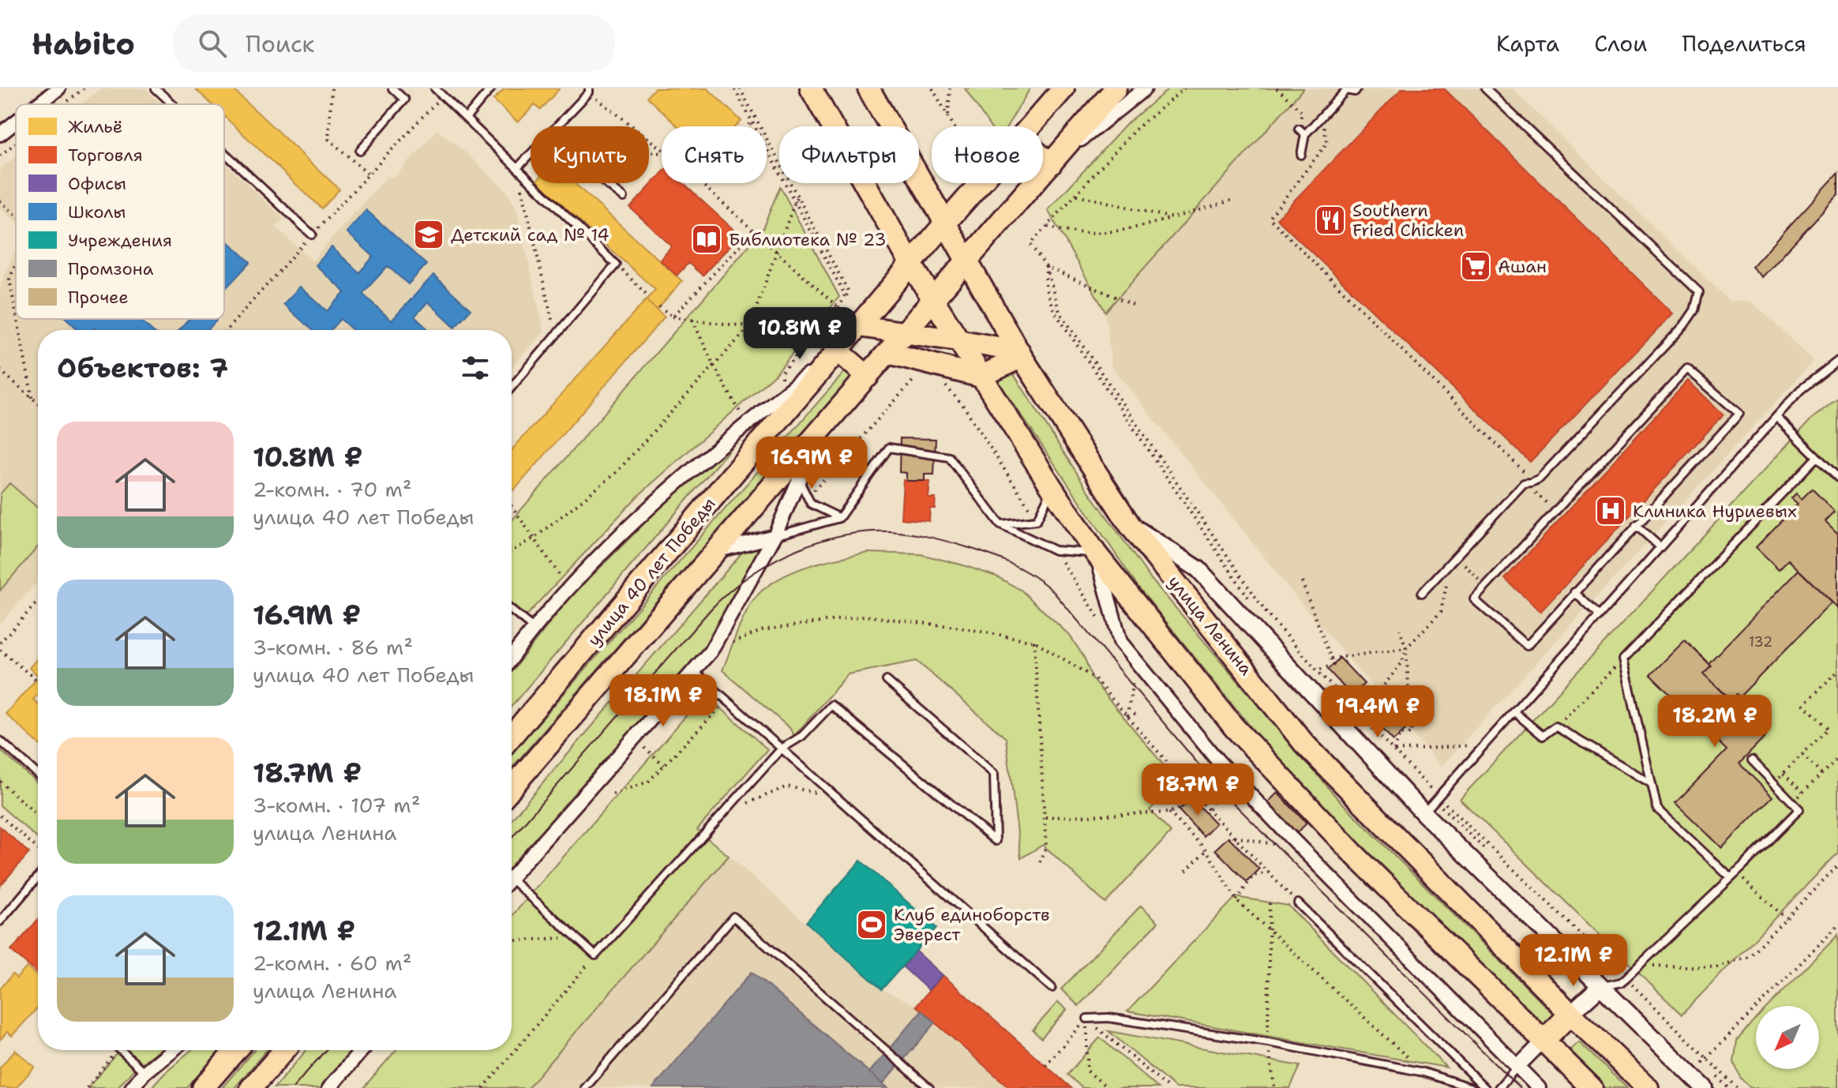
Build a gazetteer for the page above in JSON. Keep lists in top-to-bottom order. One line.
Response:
{"streets":{"main road":["улица 40 лет Победы","улица Ленина"]},"crossings":[["улица 40 лет Победы","улица Ленина"]],"places":{"restaurant":["Southern Fried Chicken"],"school or university":["Детский сад № 14"],"library":["Библиотека № 23"],"supermarket":["Ашан"],"hospital":["Клиника Нуриевых"],"sports":["Клуб единоборств Эверест"]},"house_numbers":["132"],"legend":["Жильё","Торговля","Офисы","Школы","Учреждения","Промзона","Прочее"],"north":"bottom left","page":{"header":"Habito","search":"Поиск","nav":["Карта","Слои","Поделиться"],"chip":["Купить","Снять","Фильтры","Новое"],"price":["10.8M ₽","16.9M ₽","18.1M ₽","19.4M ₽","18.2M ₽","18.7M ₽","12.1M ₽"],"heading":"Объектов: 7","list":[{"name":"10.8M ₽","note":"2-комн. · 70 m² · улица 40 лет Победы"},{"name":"16.9M ₽","note":"3-комн. · 86 m² · улица 40 лет Победы"},{"name":"18.7M ₽","note":"3-комн. · 107 m² · улица Ленина"},{"name":"12.1M ₽","note":"2-комн. · 60 m² · улица Ленина"}]}}
